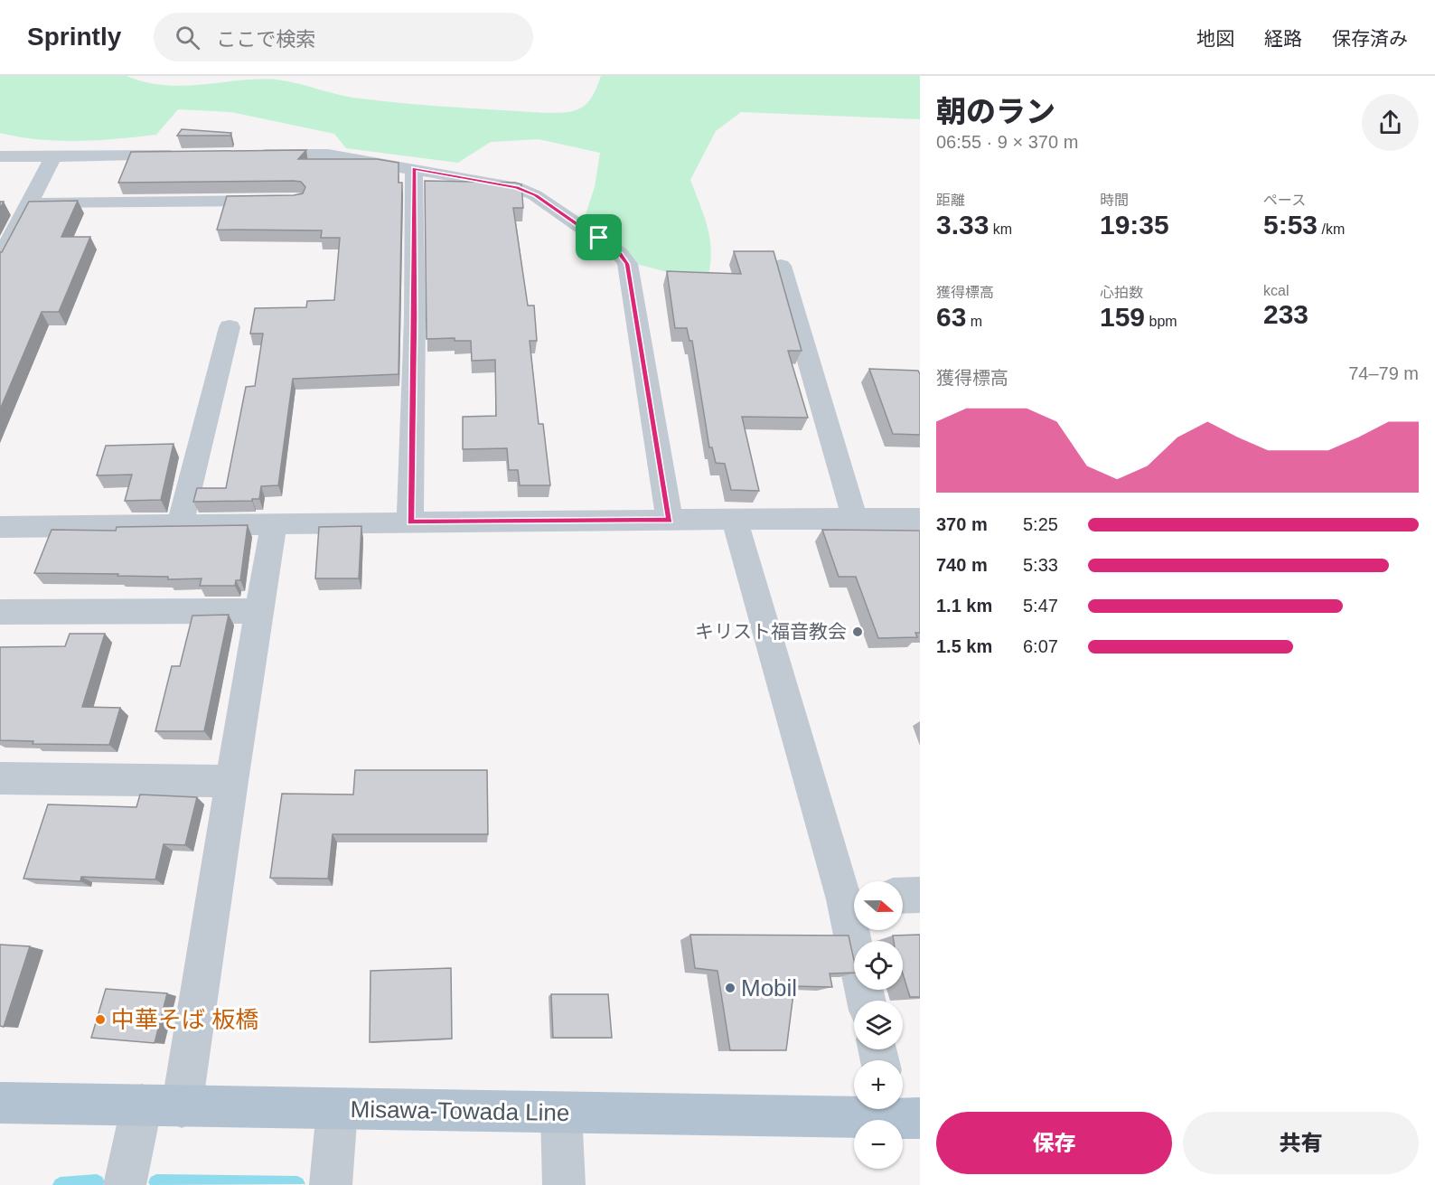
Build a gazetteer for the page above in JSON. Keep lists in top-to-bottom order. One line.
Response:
{"streets":{"main road":["Misawa-Towada Line"]},"places":["キリスト福音教会","Mobil","中華そば 板橋"],"north":"right","page":{"header":"Sprintly","search":"ここで検索","nav":["地図","経路","保存済み"],"heading":["朝のラン","06:55 · 9 × 370 m"],"stats":[["距離","3.33 km"],["時間","19:35"],["ペース","5:53 /km"],["獲得標高","63 m"],["心拍数","159 bpm"],["kcal","233"]],"chart":["獲得標高","74–79 m"],"list":[{"name":"370 m","note":"5:25"},{"name":"740 m","note":"5:33"},{"name":"1.1 km","note":"5:47"},{"name":"1.5 km","note":"6:07"}],"map_buttons":["+","−"],"buttons":["保存","共有"]}}
